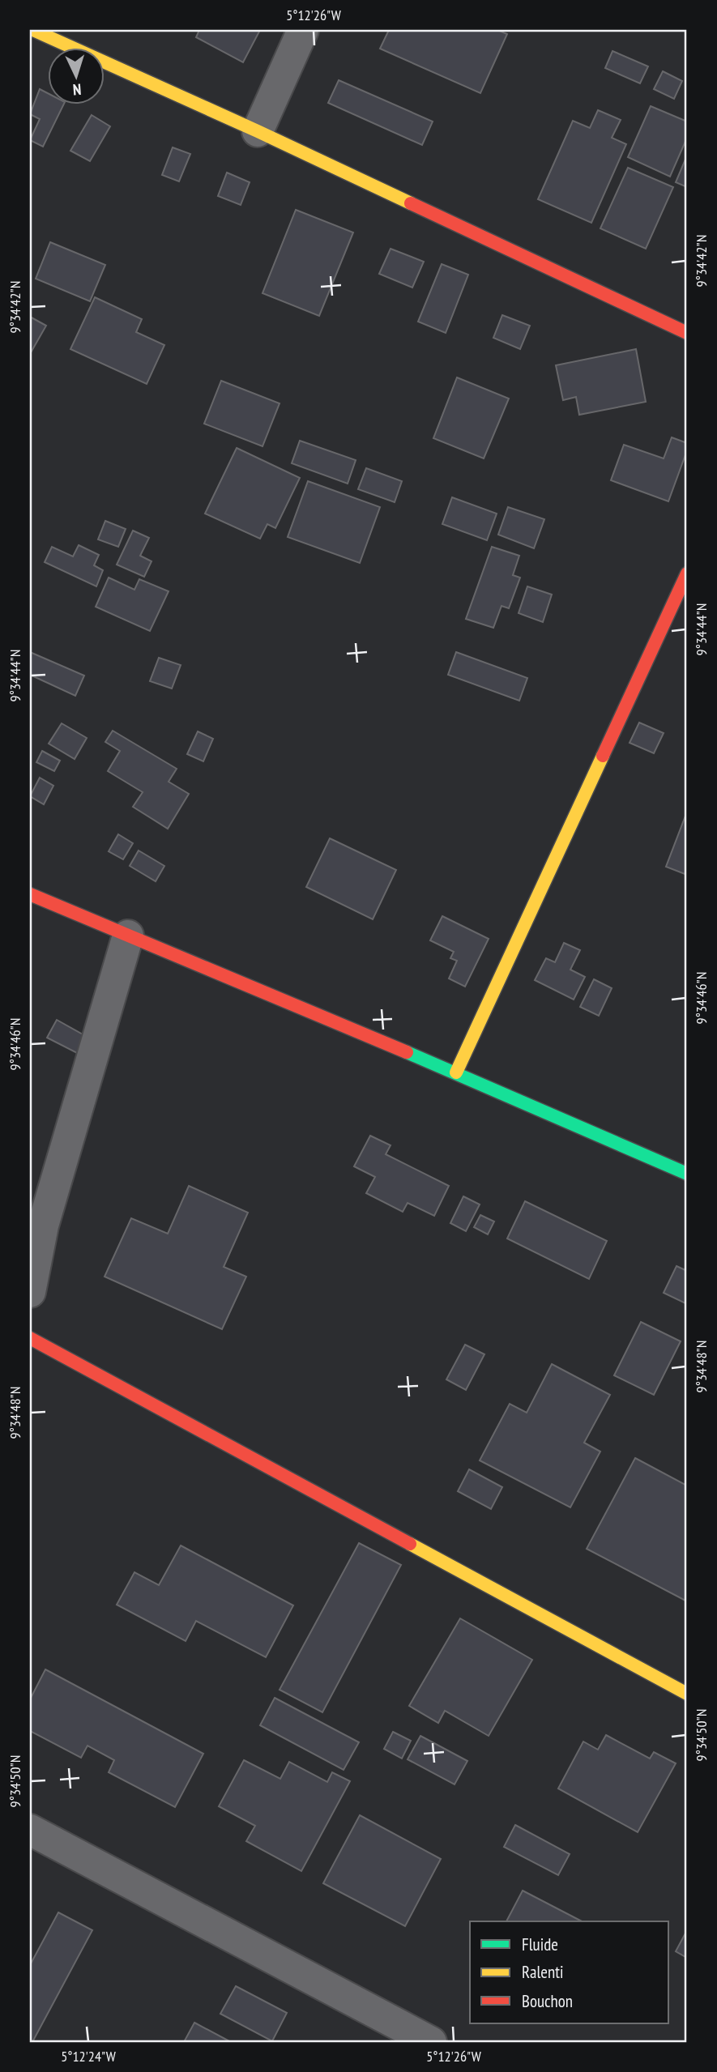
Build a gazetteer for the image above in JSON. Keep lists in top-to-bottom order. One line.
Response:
{"legend":["Fluide","Ralenti","Bouchon"],"north":"bottom","coordinates":["5°12'26\"W","9°34'42\"N","9°34'44\"N","9°34'46\"N","9°34'48\"N","9°34'50\"N","5°12'24\"W"]}
